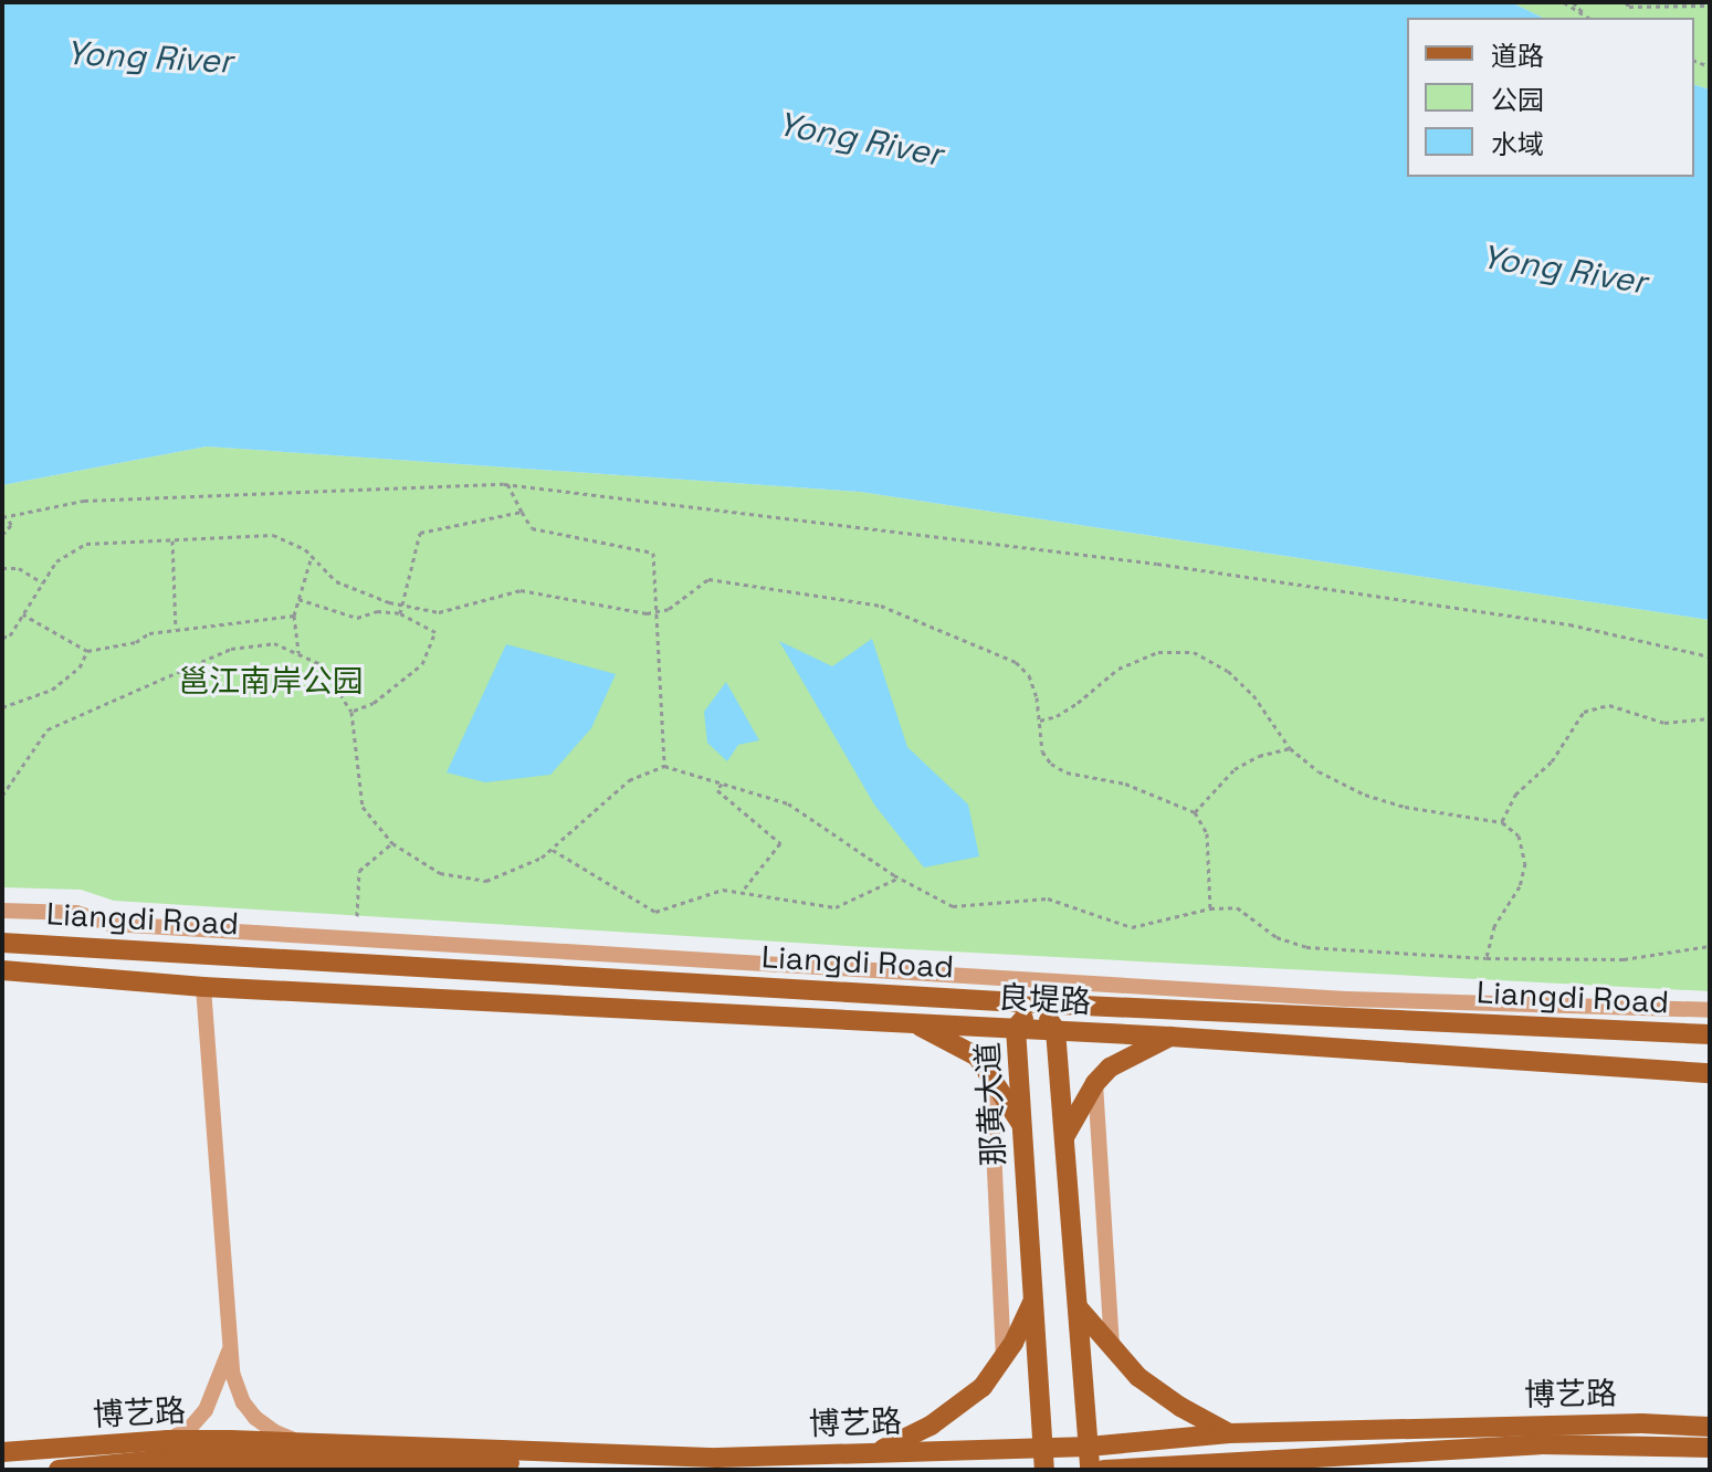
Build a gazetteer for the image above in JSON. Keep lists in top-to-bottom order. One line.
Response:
{"streets":{"main road":["Liangdi Road","良堤路","那黄大道","博艺路"]},"crossings":[["Liangdi Road","良堤路"],["Liangdi Road","那黄大道"],["良堤路","那黄大道"],["那黄大道","博艺路"]],"water":["Yong River"],"parks":["邕江南岸公园"],"legend":["道路","公园","水域"]}
